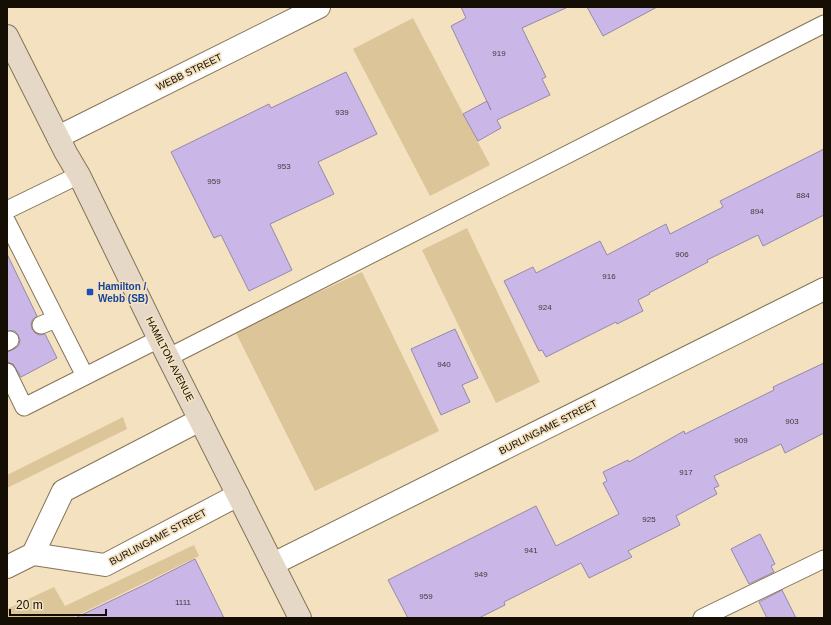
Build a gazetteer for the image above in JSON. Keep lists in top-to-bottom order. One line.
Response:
{"streets":{"main road":["HAMILTON AVENUE"],"street":["WEBB STREET","BURLINGAME STREET"]},"crossings":[["WEBB STREET","HAMILTON AVENUE"],["HAMILTON AVENUE","BURLINGAME STREET"]],"places":{"transit":["Hamilton / Webb (SB)"]},"house_numbers":["919","939","953","959","884","894","906","916","924","940","903","909","917","925","941","949","959","1111"],"scale_bar":"20 m"}
